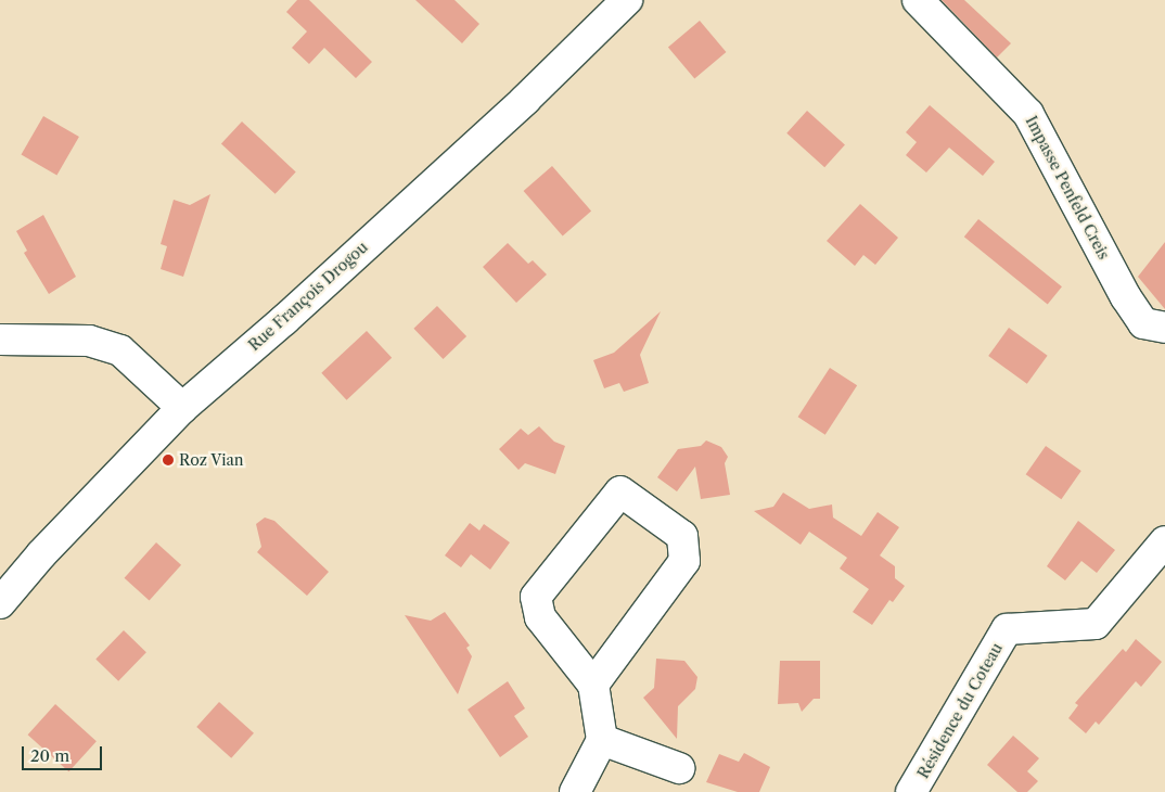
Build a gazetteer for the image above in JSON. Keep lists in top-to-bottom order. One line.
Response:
{"streets":{"street":["Impasse Penfeld Creis","Rue François Drogou","Résidence du Coteau"]},"places":["Roz Vian"],"scale_bar":"20 m"}
